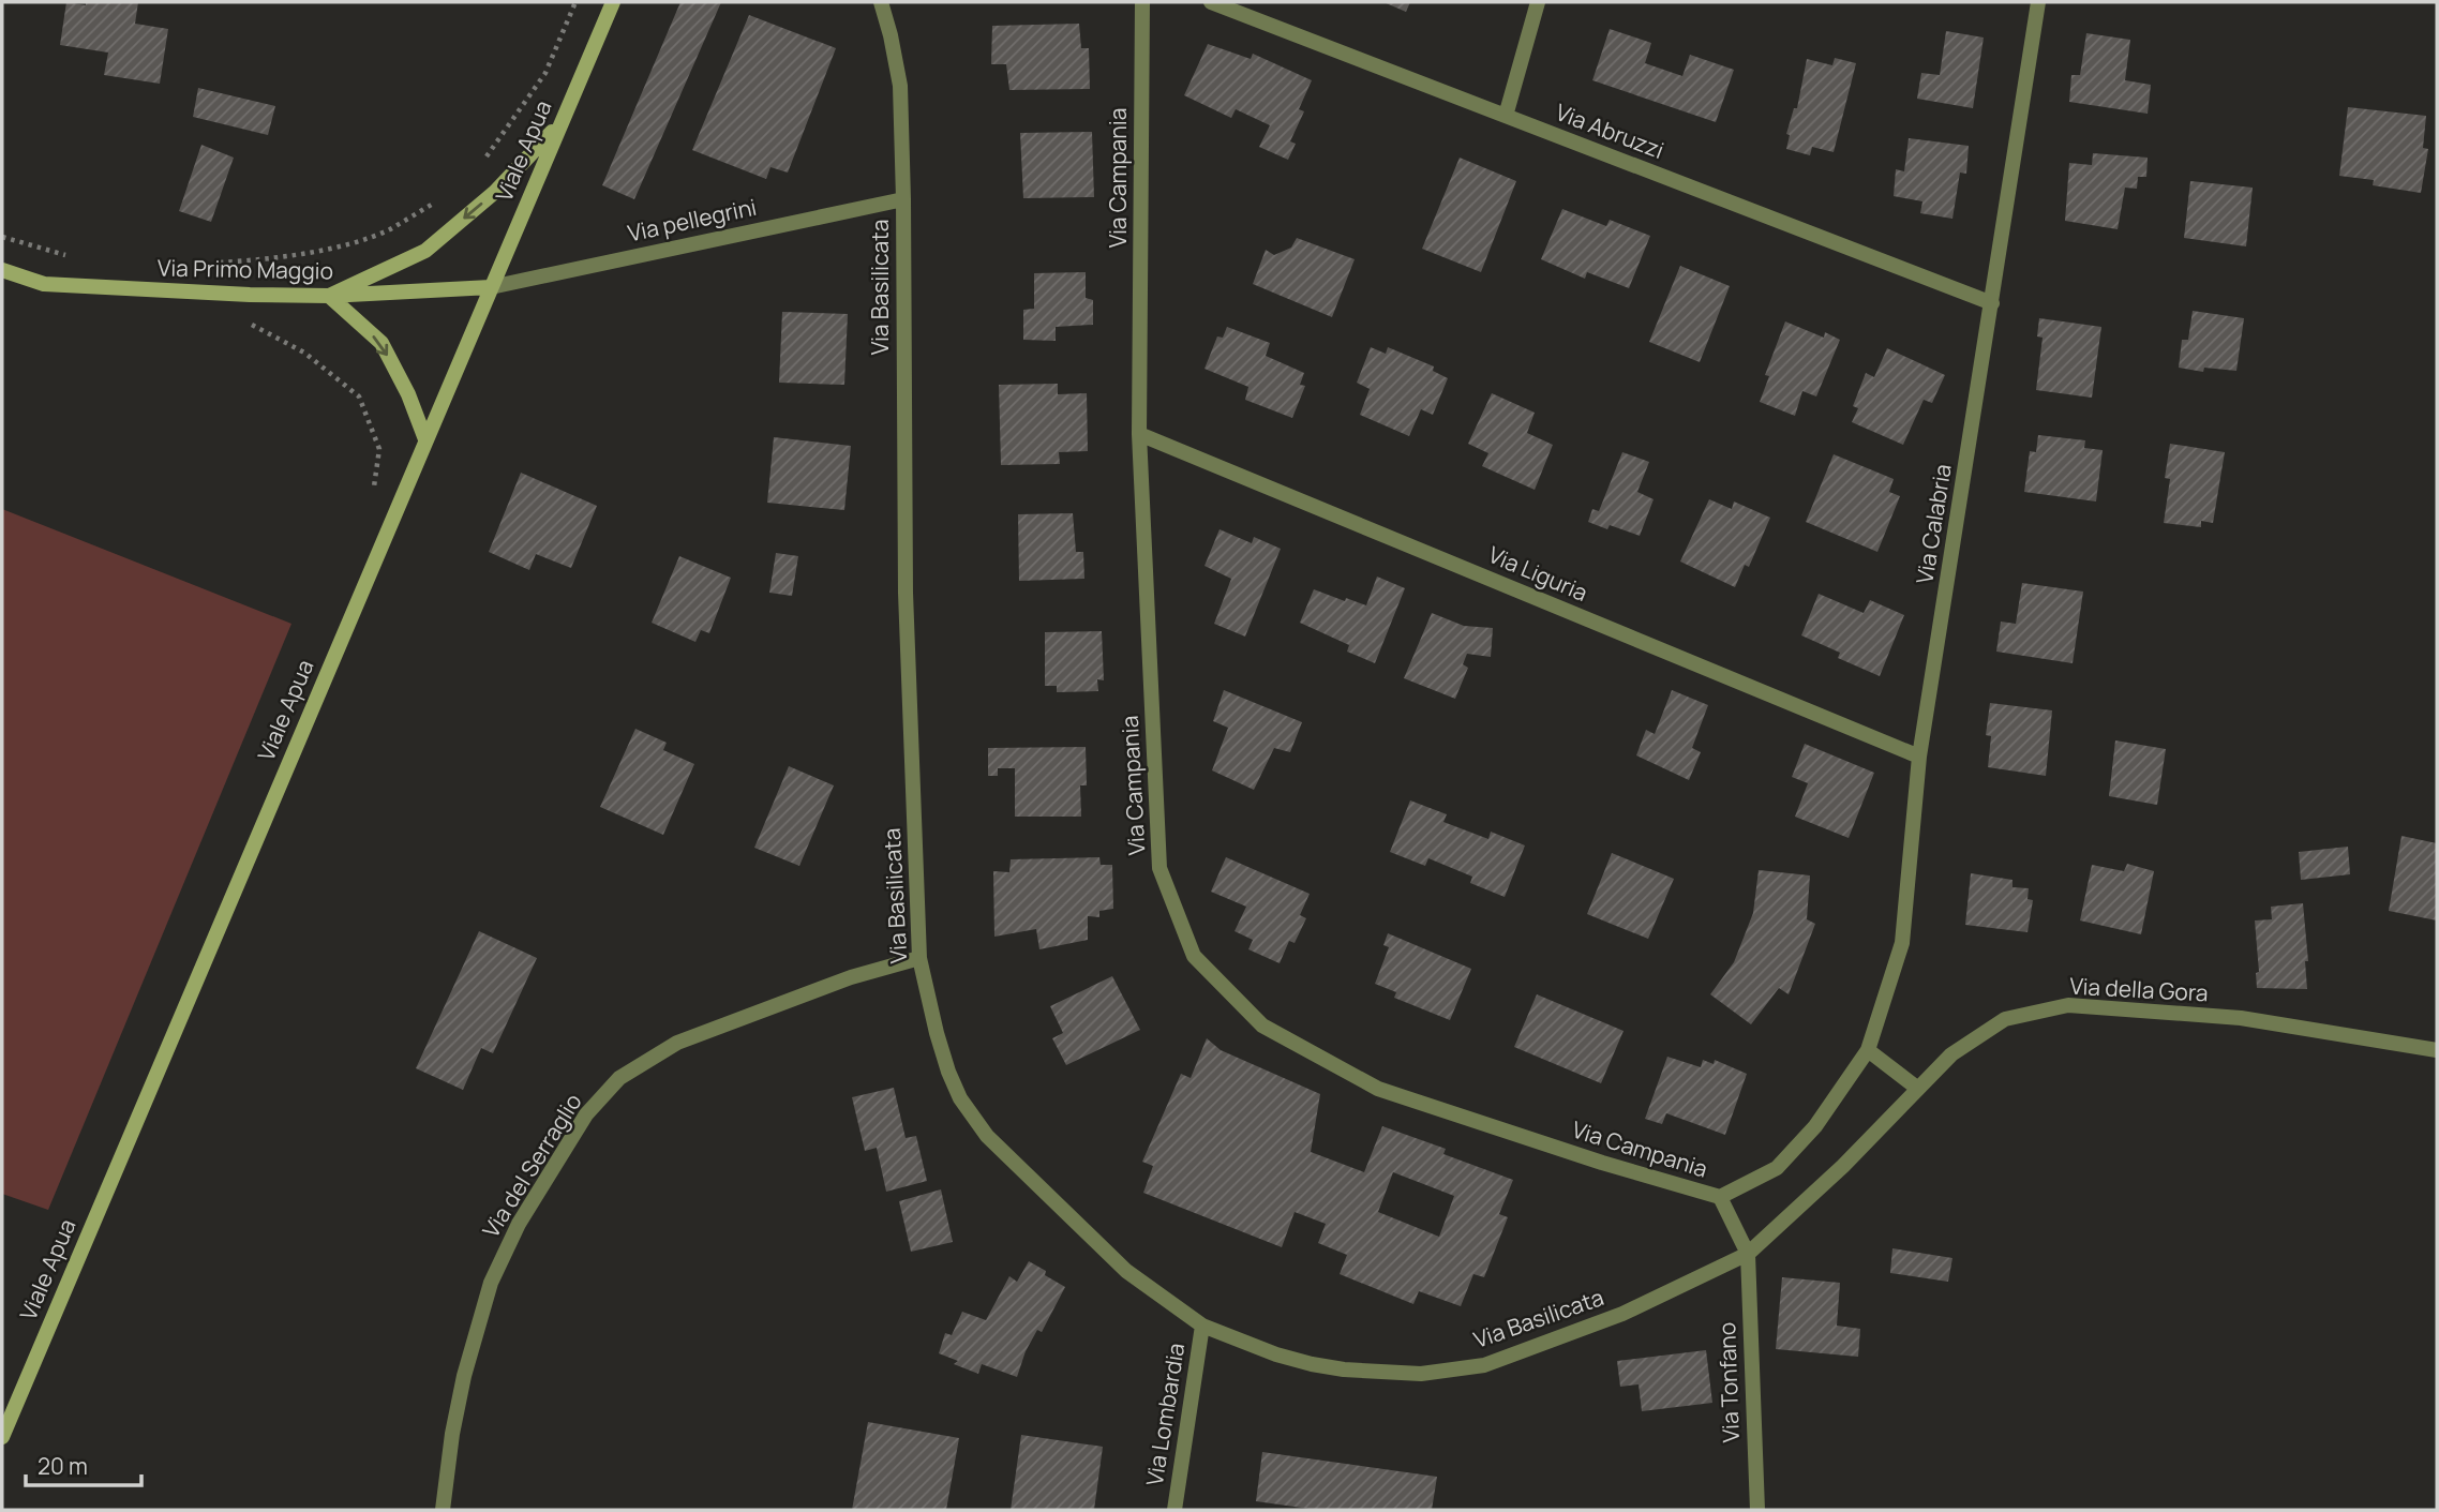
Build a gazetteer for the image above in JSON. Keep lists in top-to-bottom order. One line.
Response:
{"streets":{"street":["Via Abruzzi","Viale Apua","Via Campania","Via pellegrini","Via Primo Maggio","Via Basilicata","Via Calabria","Via Liguria","Via della Gora","Via del Serraglio","Via Tonfano","Via Lombardia"]},"crossings":[["Via Abruzzi","Via Calabria"],["Viale Apua","Via pellegrini"],["Viale Apua","Via Primo Maggio"],["Via Campania","Via Basilicata"],["Via Campania","Via Calabria"],["Via Campania","Via Liguria"],["Via Campania","Via della Gora"],["Via Campania","Via Tonfano"],["Via pellegrini","Via Primo Maggio"],["Via pellegrini","Via Basilicata"],["Via Basilicata","Via della Gora"],["Via Basilicata","Via del Serraglio"],["Via Basilicata","Via Tonfano"],["Via Basilicata","Via Lombardia"],["Via Calabria","Via Liguria"],["Via della Gora","Via Tonfano"]],"scale_bar":"20 m"}
